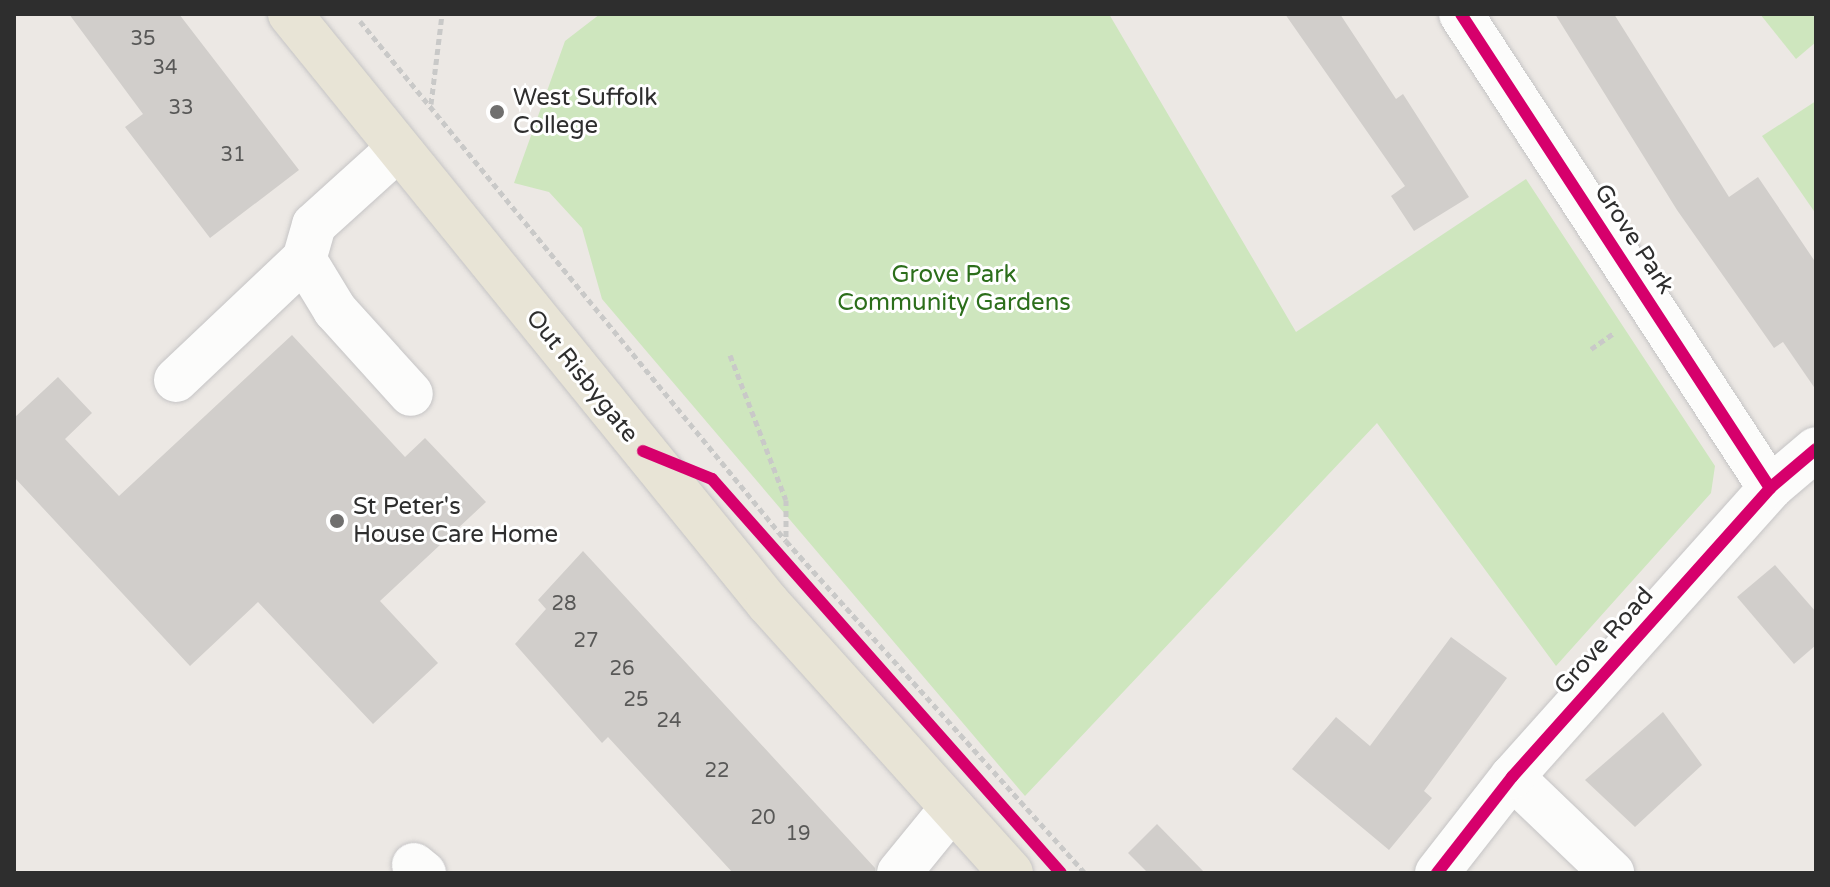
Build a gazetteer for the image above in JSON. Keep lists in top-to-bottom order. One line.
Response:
{"streets":{"main road":["Out Risbygate"],"street":["Grove Park","Grove Road"]},"crossings":[["Grove Park","Grove Road"]],"parks":["Grove Park Community Gardens"],"places":["West Suffolk College","St Peter's House Care Home"],"house_numbers":["35","34","33","31","28","27","26","25","24","22","20","19"]}
